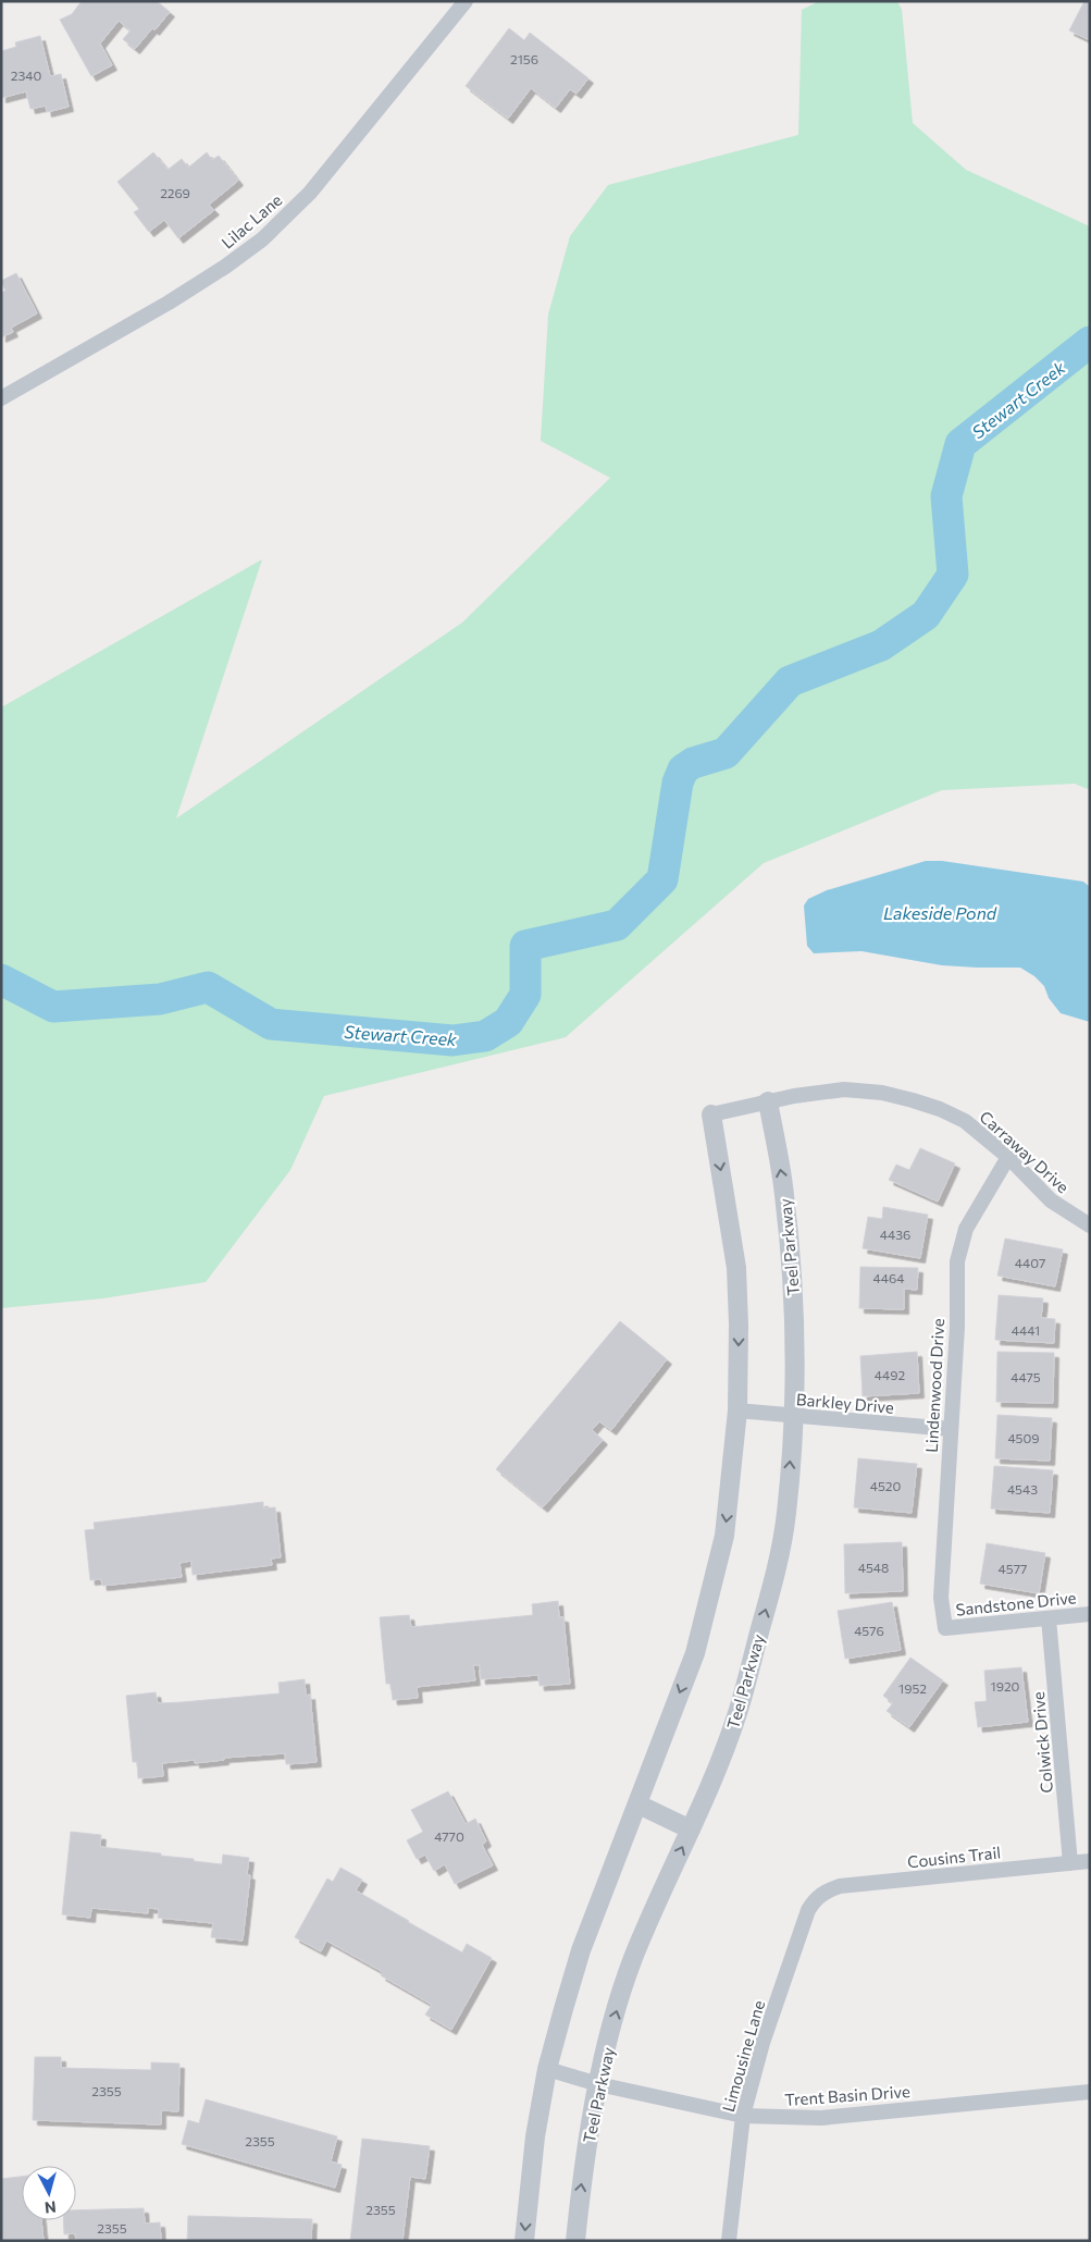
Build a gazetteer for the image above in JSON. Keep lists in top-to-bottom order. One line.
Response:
{"streets":{"street":["Lilac Lane","Carraway Drive","Teel Parkway","Lindenwood Drive","Barkley Drive","Sandstone Drive","Colwick Drive","Cousins Trail","Limousine Lane","Trent Basin Drive"]},"crossings":[["Carraway Drive","Teel Parkway"],["Carraway Drive","Lindenwood Drive"],["Teel Parkway","Barkley Drive"],["Teel Parkway","Trent Basin Drive"],["Lindenwood Drive","Barkley Drive"],["Lindenwood Drive","Sandstone Drive"],["Sandstone Drive","Colwick Drive"],["Colwick Drive","Cousins Trail"],["Cousins Trail","Limousine Lane"],["Limousine Lane","Trent Basin Drive"]],"water":["Stewart Creek","Lakeside Pond"],"house_numbers":["2156","2340","2269","4436","4407","4464","4441","4492","4475","4509","4520","4543","4548","4577","4576","1920","1952","4770","2355","2355","2355","2355"],"north":"bottom"}
